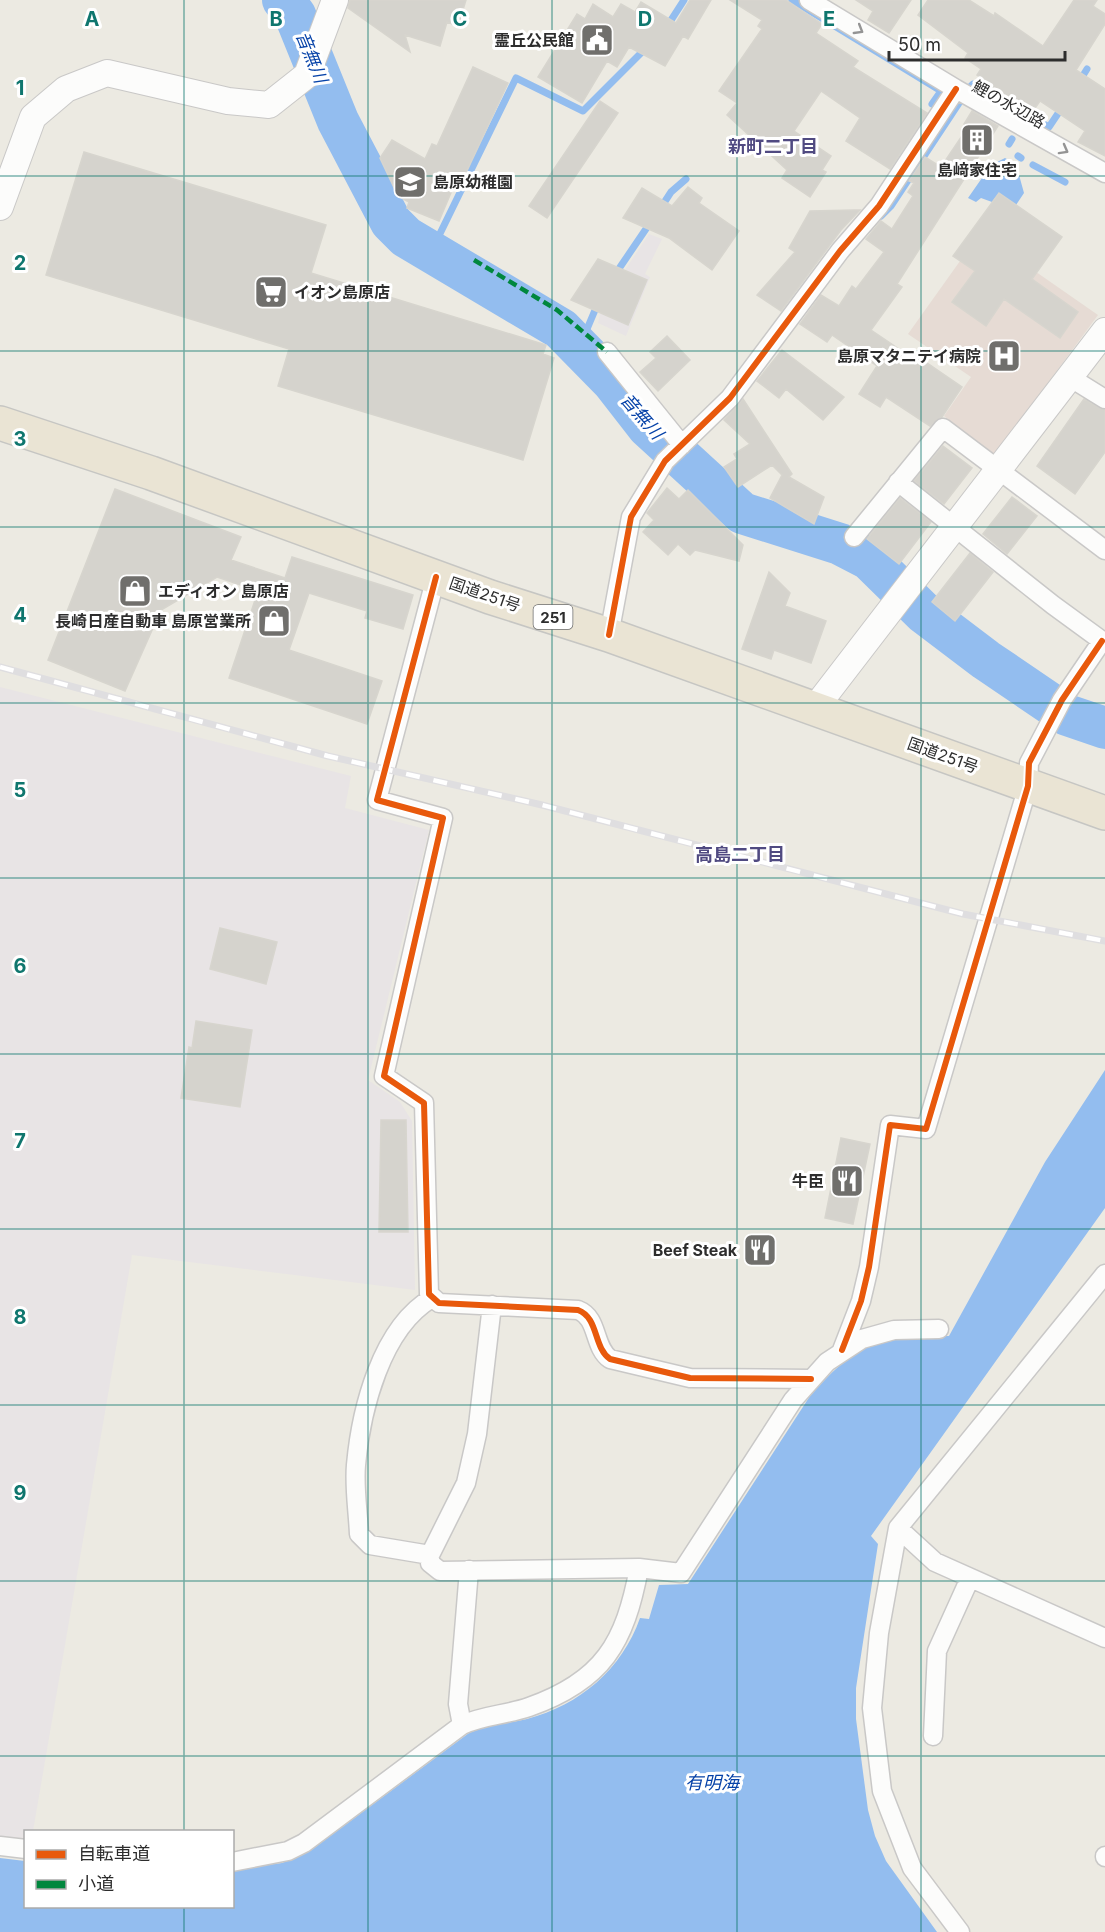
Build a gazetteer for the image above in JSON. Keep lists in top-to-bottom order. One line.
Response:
{"streets":{"highway":["国道251号","251"],"street":["鯉の水辺路"]},"one_way":["鯉の水辺路"],"districts":["新町二丁目","高島二丁目"],"water":["音無川","有明海"],"places":{"public building":["霊丘公民館"],"building":["島﨑家住宅"],"school or university":["島原幼稚園"],"supermarket":["イオン島原店"],"hospital":["島原マタニテイ病院"],"shop":["エディオン 島原店","長崎日産自動車 島原営業所"],"restaurant":["牛臣","Beef Steak"]},"legend":["自転車道","小道"],"scale_bar":"50 m","grid":{"columns":["A","B","C","D","E"],"rows":["1","2","3","4","5","6","7","8","9"]}}
